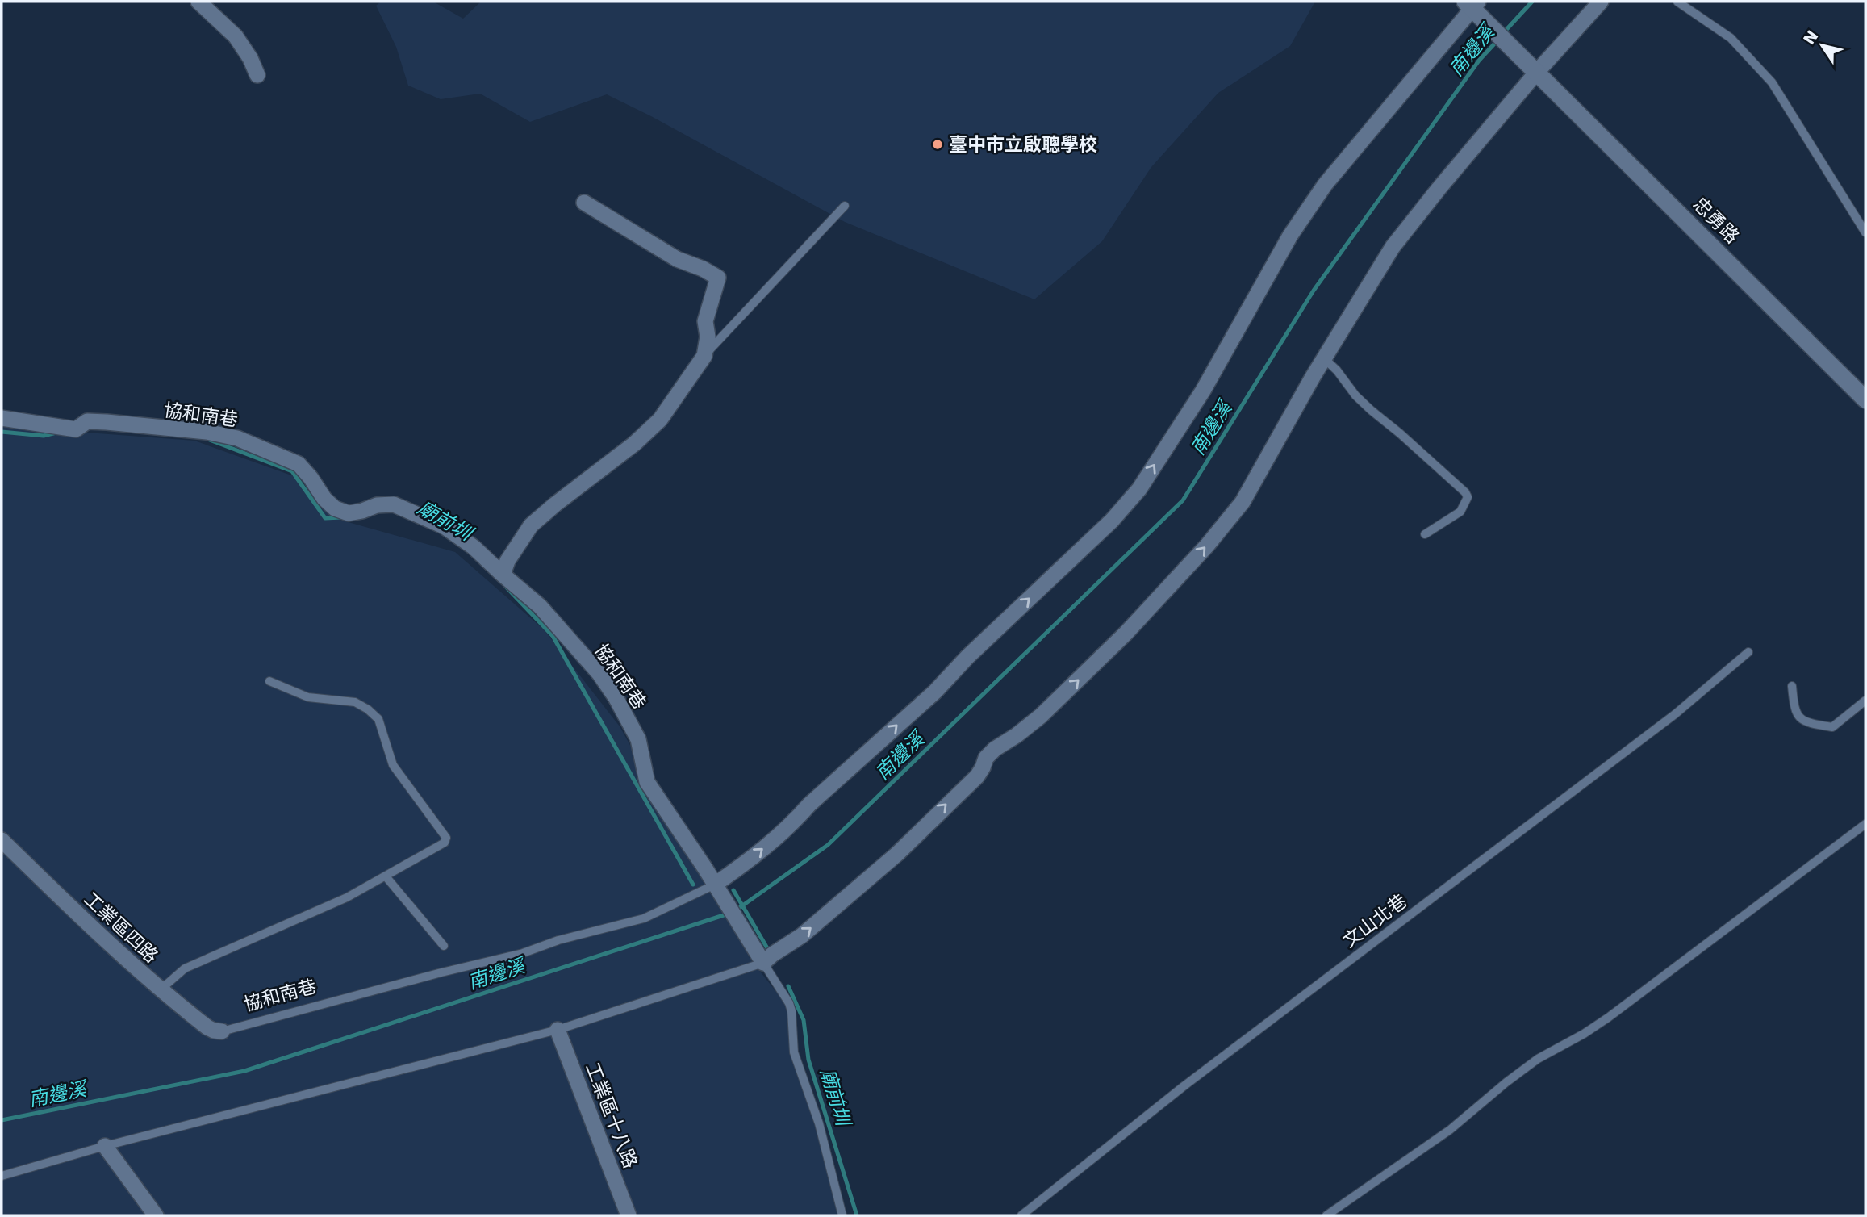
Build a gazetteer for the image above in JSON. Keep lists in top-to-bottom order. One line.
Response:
{"streets":{"main road":["忠勇路"],"street":["協和南巷","工業區四路","工業區十八路"],"lane":["文山北巷"]},"crossings":[["協和南巷","工業區四路"]],"water":["南邊溪","廟前圳"],"places":["臺中市立啟聰學校"],"north":"top left"}
